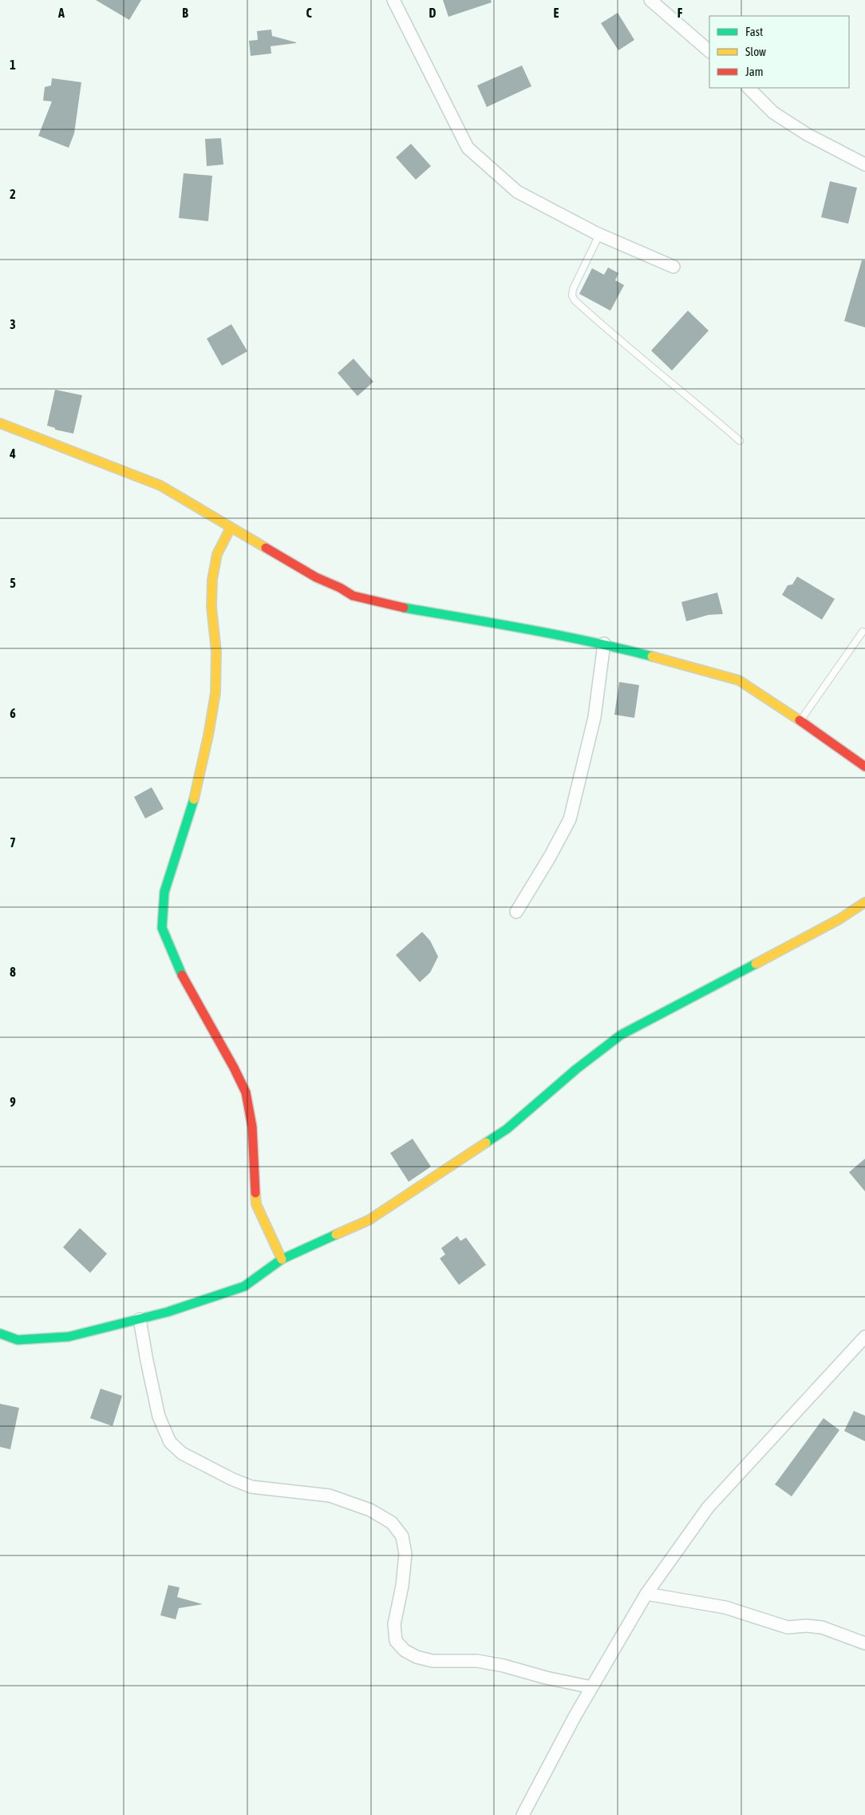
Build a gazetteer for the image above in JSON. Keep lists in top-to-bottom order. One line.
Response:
{"legend":["Fast","Slow","Jam"],"grid":{"columns":["A","B","C","D","E","F"],"rows":["1","2","3","4","5","6","7","8","9"]}}
